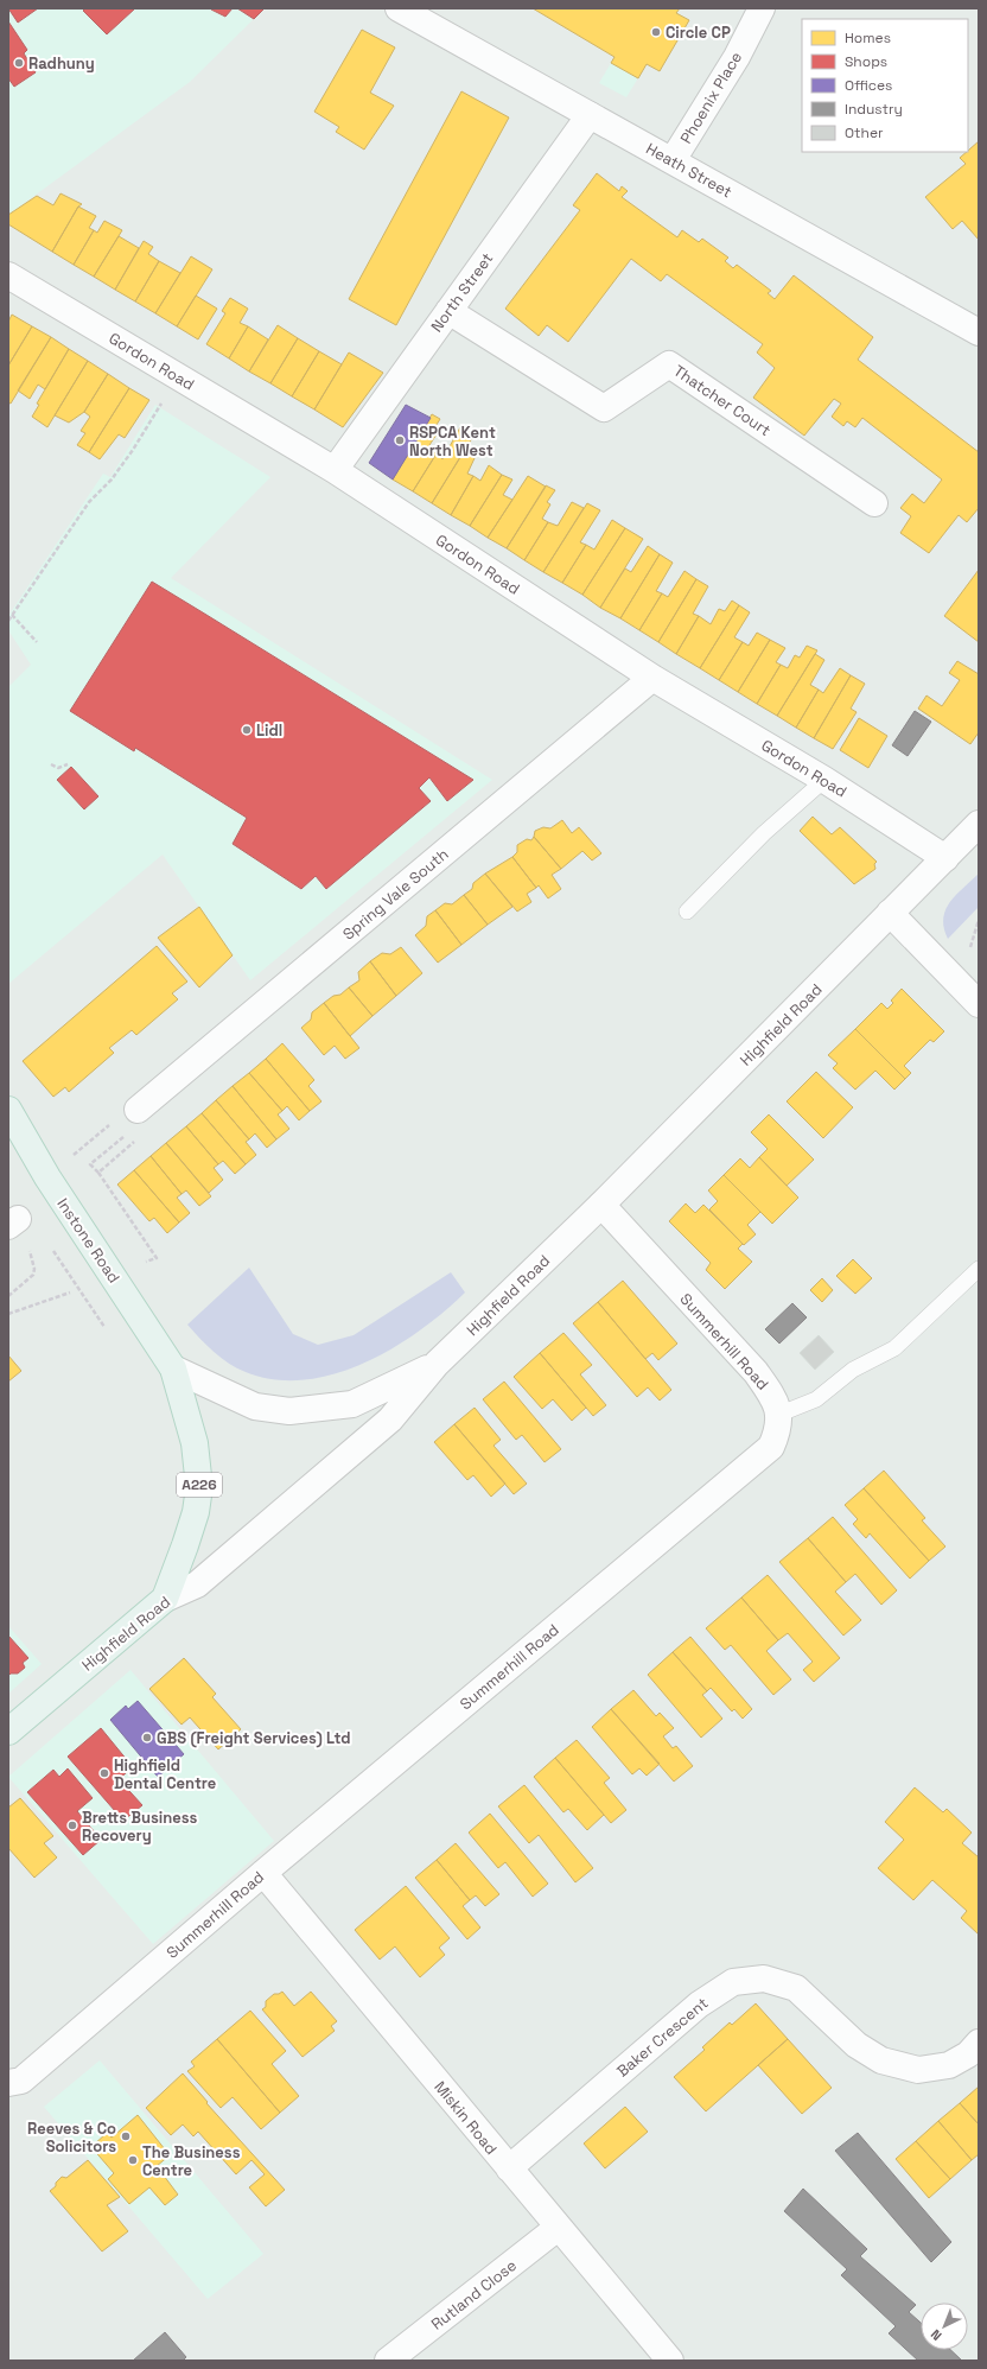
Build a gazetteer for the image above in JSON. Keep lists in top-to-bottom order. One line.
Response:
{"streets":{"main road":["Highfield Road","Instone Road","A226"],"street":["Phoenix Place","Heath Street","North Street","Gordon Road","Thatcher Court","Spring Vale South","Summerhill Road","Baker Crescent","Miskin Road","Rutland Close"]},"crossings":[["Phoenix Place","Heath Street"],["Heath Street","North Street"],["North Street","Gordon Road"],["North Street","Thatcher Court"],["Gordon Road","Spring Vale South"],["Gordon Road","Highfield Road"],["Highfield Road","Instone Road"],["Highfield Road","Summerhill Road"],["Summerhill Road","Miskin Road"],["Baker Crescent","Miskin Road"],["Miskin Road","Rutland Close"]],"places":["Circle CP","Radhuny","RSPCA Kent North West","Lidl","GBS (Freight Services) Ltd","Highfield Dental Centre","Bretts Business Recovery","Reeves & Co Solicitors","The Business Centre"],"legend":["Homes","Shops","Offices","Industry","Other"],"north":"bottom left"}
